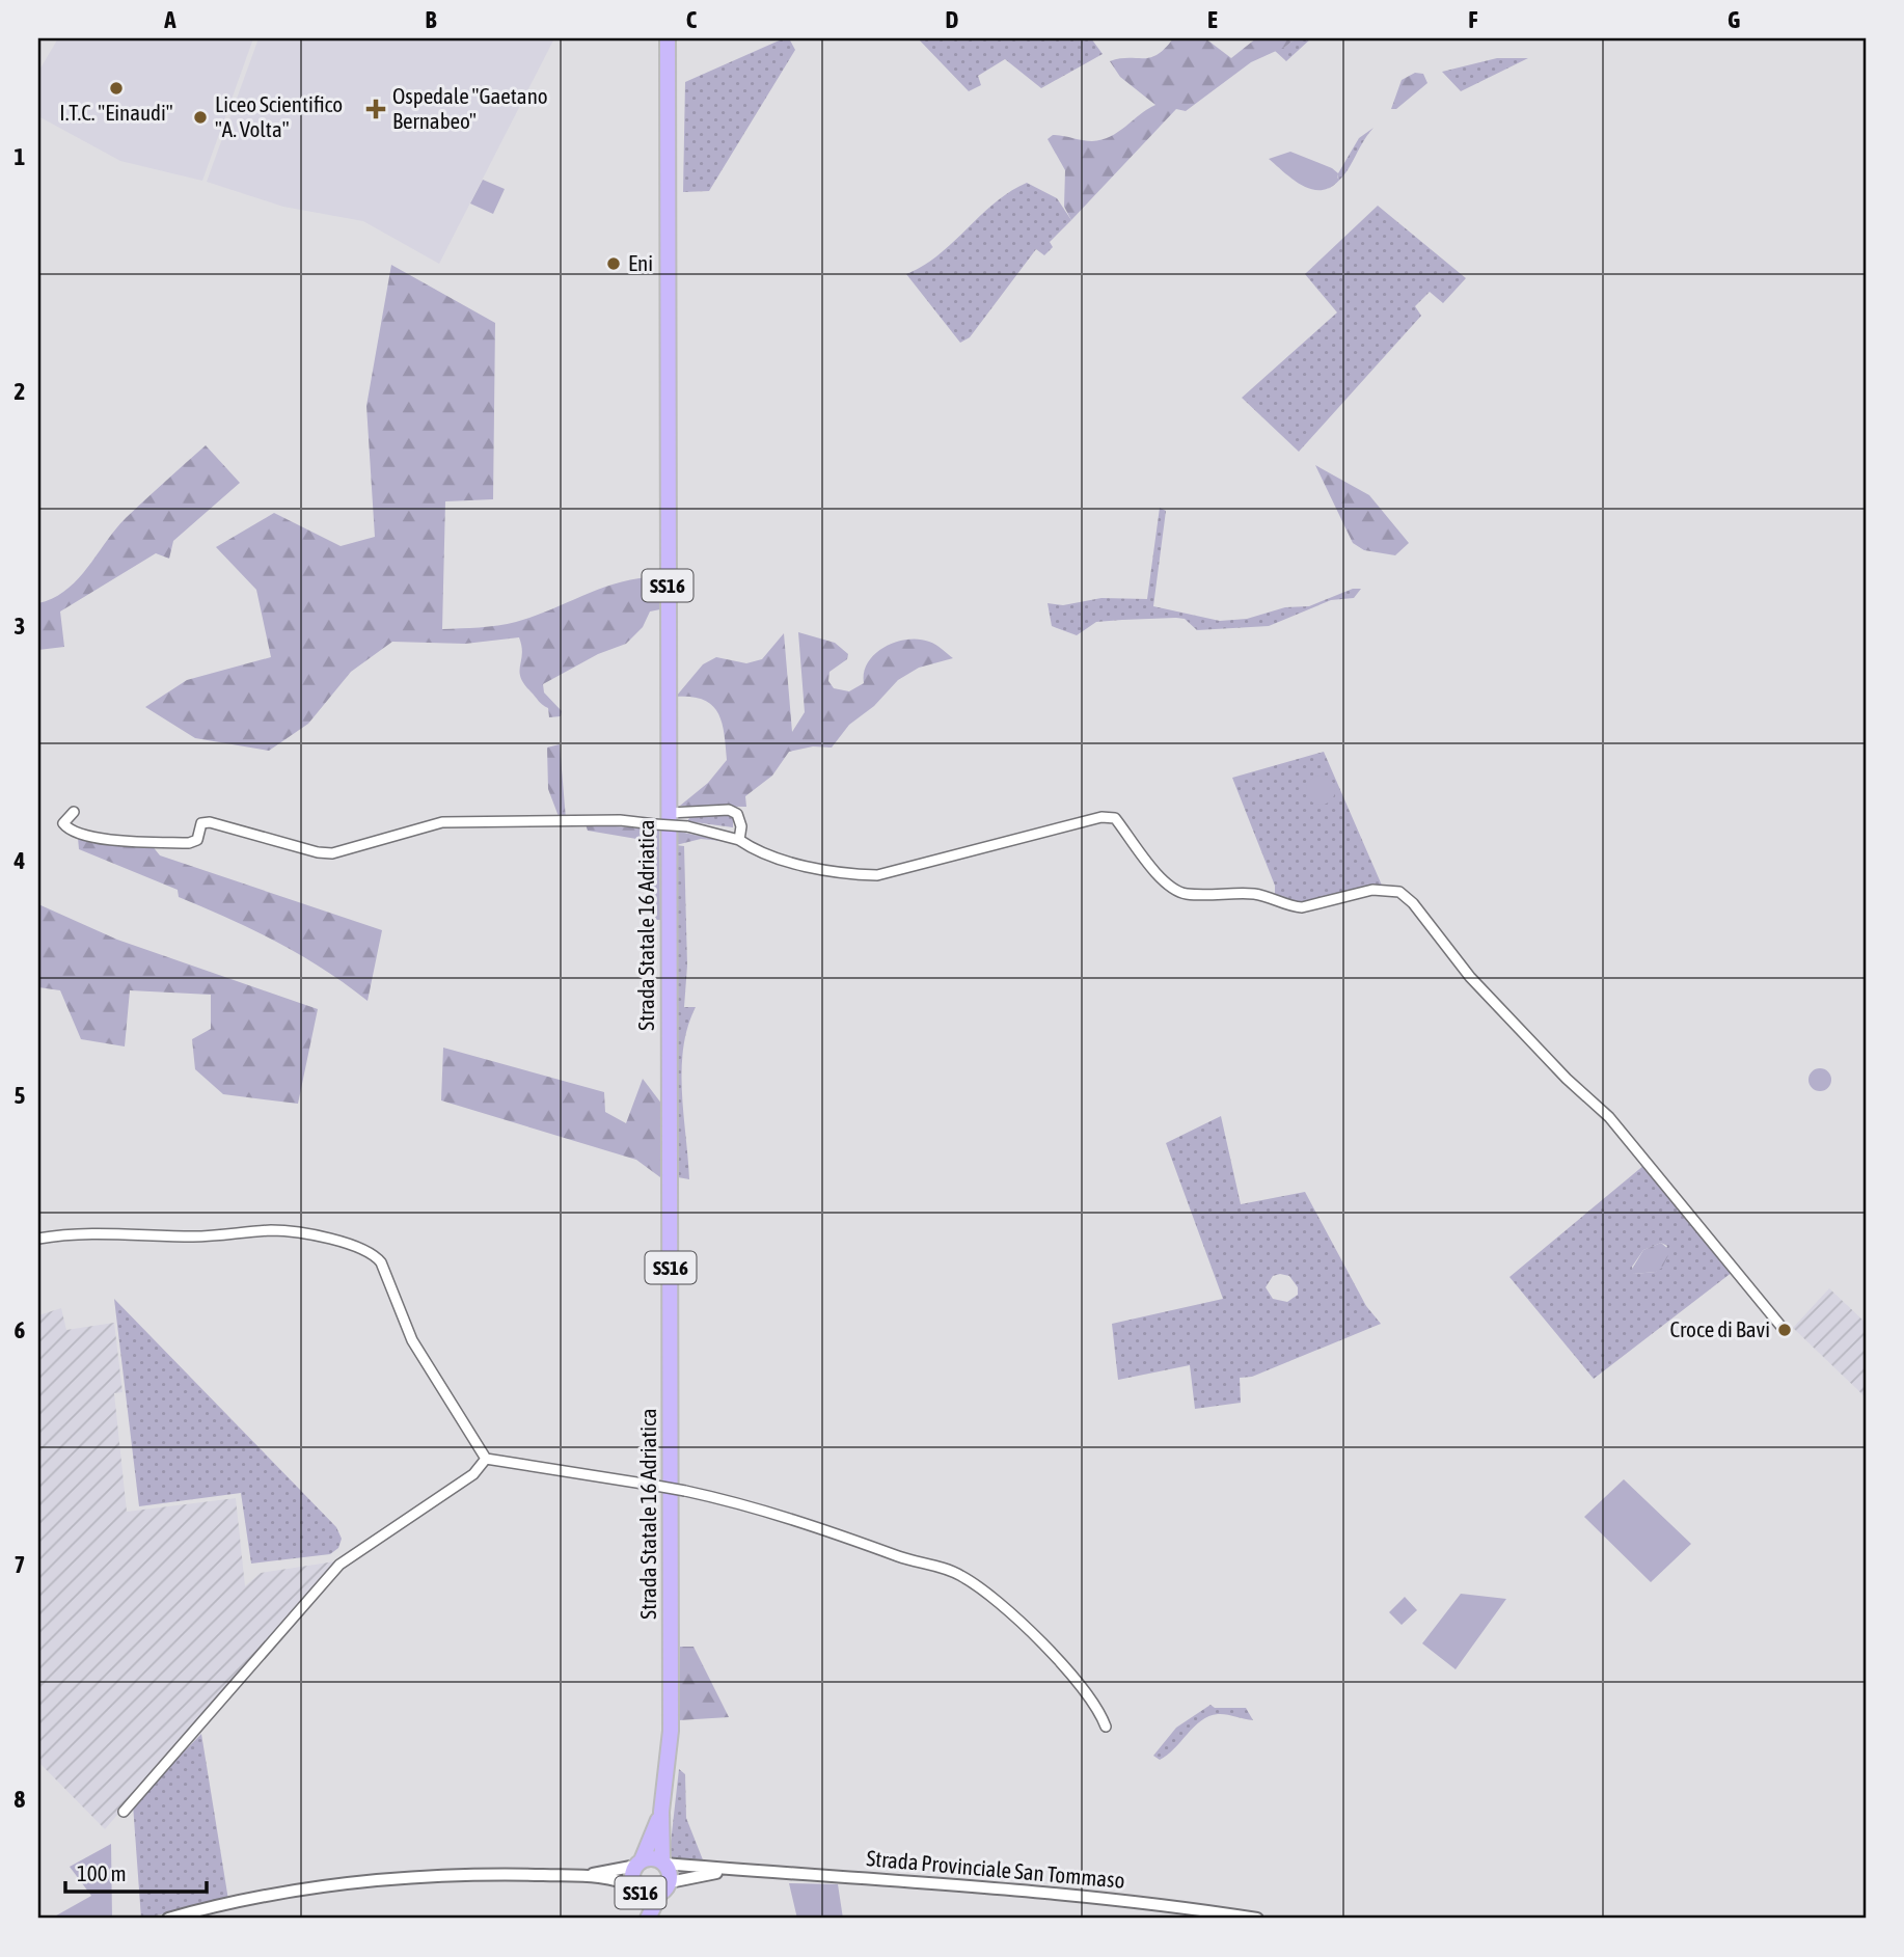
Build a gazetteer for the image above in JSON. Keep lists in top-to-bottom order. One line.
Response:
{"streets":{"main road":["SS16","Strada Statale 16 Adriatica"],"street":["Strada Provinciale San Tommaso"]},"crossings":[["SS16","Strada Statale 16 Adriatica"],["SS16","Strada Provinciale San Tommaso"],["Strada Statale 16 Adriatica","Strada Provinciale San Tommaso"]],"places":{"other":["I.T.C. \"Einaudi\"","Liceo Scientifico \"A. Volta\"","Eni","Croce di Bavi"],"health":["Ospedale \"Gaetano Bernabeo\""]},"scale_bar":"100 m","grid":{"columns":["A","B","C","D","E","F","G"],"rows":["1","2","3","4","5","6","7","8"]}}
